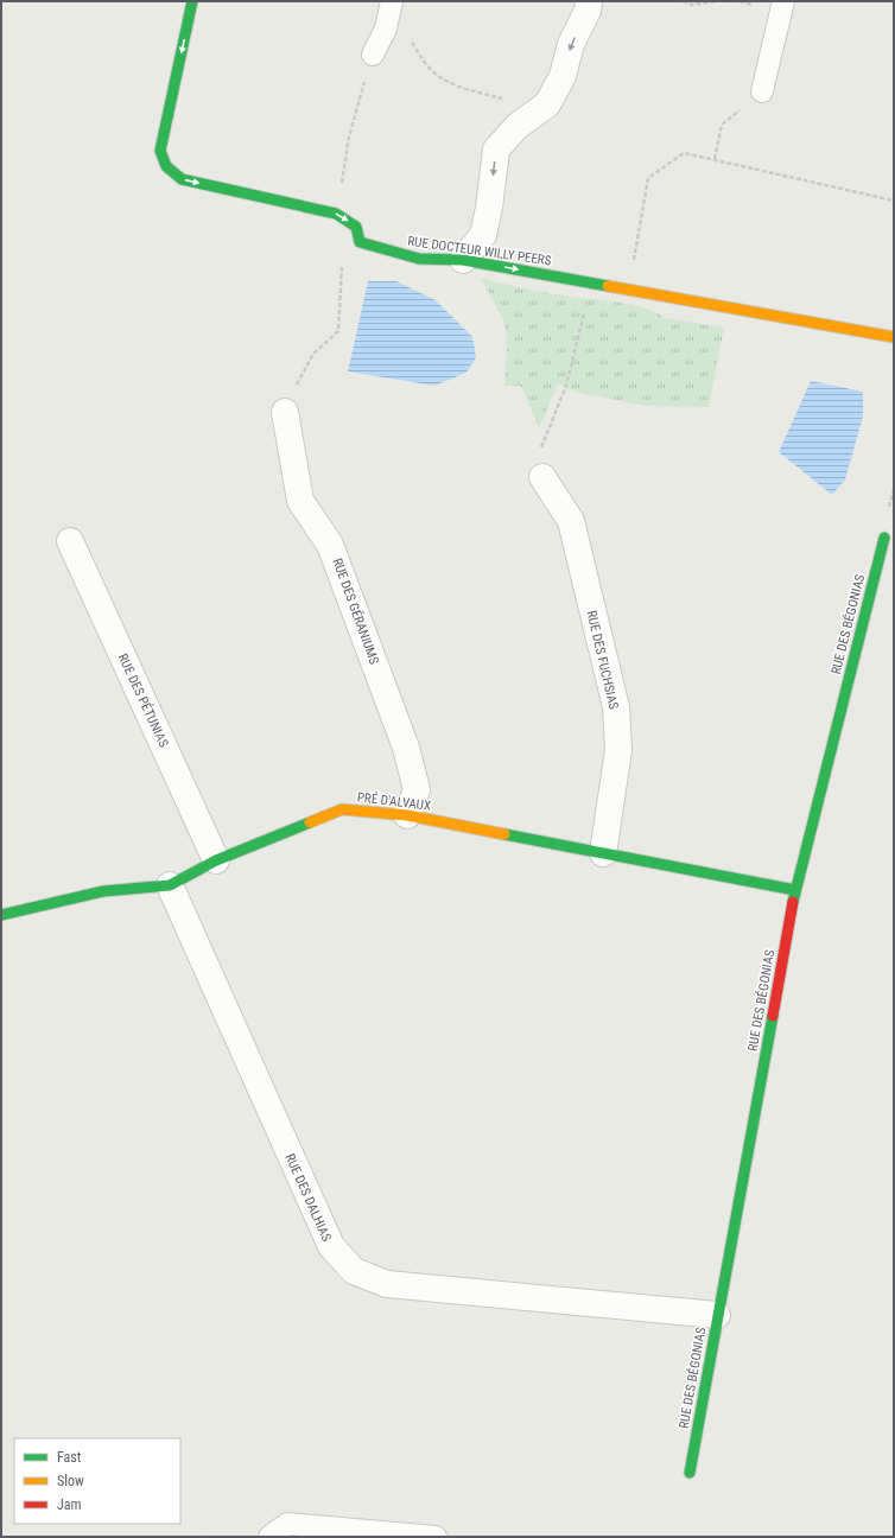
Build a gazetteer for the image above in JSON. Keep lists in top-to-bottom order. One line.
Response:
{"streets":{"street":["RUE DOCTEUR WILLY PEERS","RUE DES GÉRANIUMS","RUE DES BÉGONIAS","RUE DES FUCHSIAS","RUE DES PÉTUNIAS","PRÉ D'ALVAUX","RUE DES DALHIAS"]},"crossings":[["RUE DES GÉRANIUMS","PRÉ D'ALVAUX"],["RUE DES BÉGONIAS","PRÉ D'ALVAUX"],["RUE DES BÉGONIAS","RUE DES DALHIAS"],["RUE DES FUCHSIAS","PRÉ D'ALVAUX"],["RUE DES PÉTUNIAS","PRÉ D'ALVAUX"],["PRÉ D'ALVAUX","RUE DES DALHIAS"]],"legend":["Fast","Slow","Jam"]}
